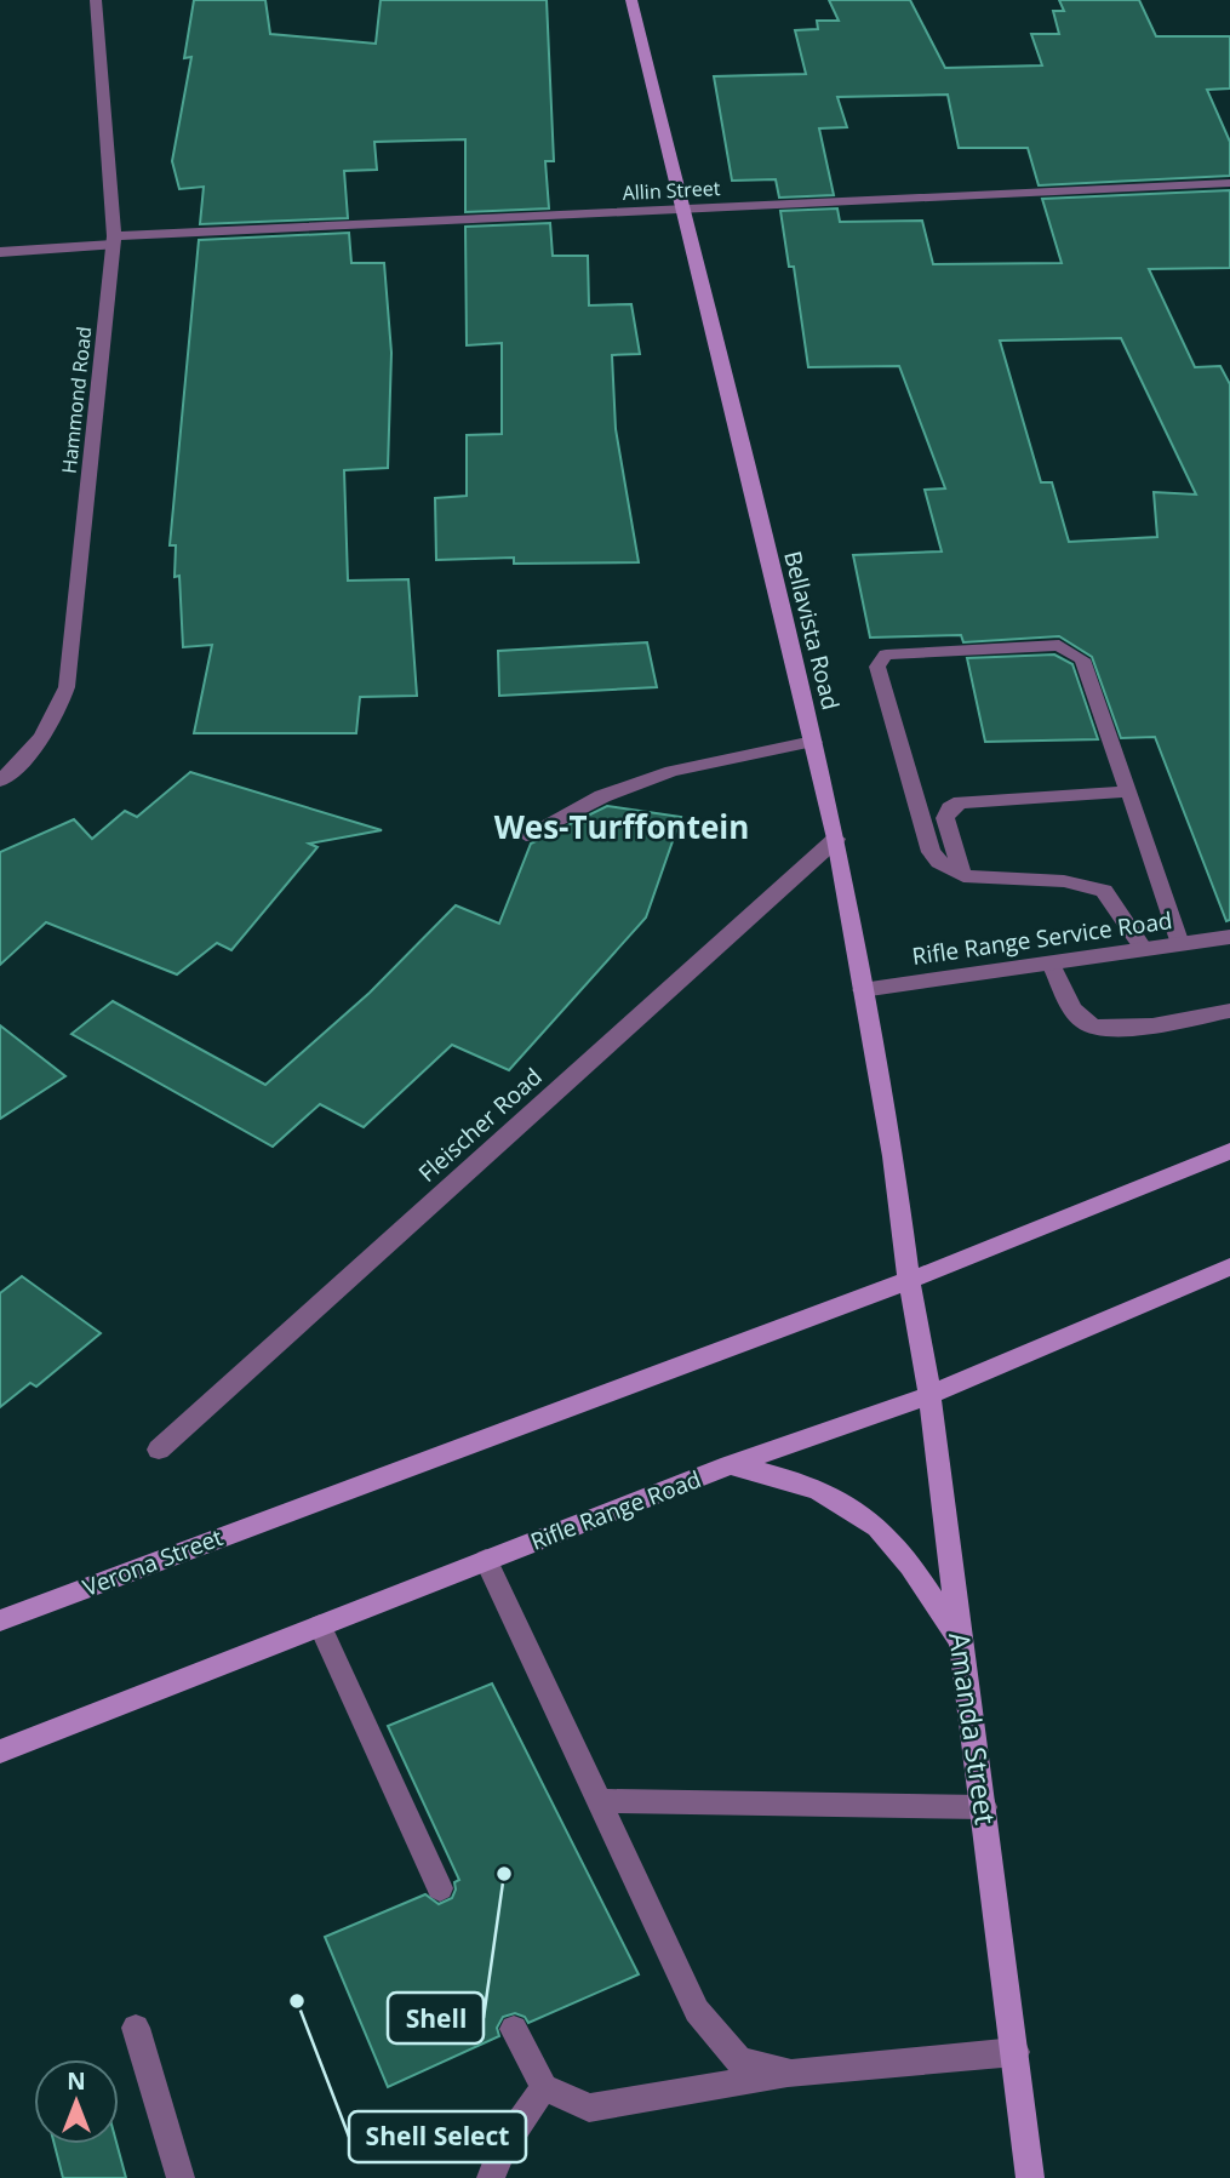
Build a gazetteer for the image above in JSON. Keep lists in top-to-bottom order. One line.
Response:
{"streets":{"street":["Allin Street","Hammond Road","Bellavista Road","Rifle Range Service Road","Fleischer Road","Rifle Range Road","Verona Street","Amanda Street"]},"crossings":[["Allin Street","Hammond Road"],["Allin Street","Bellavista Road"],["Bellavista Road","Rifle Range Service Road"],["Bellavista Road","Fleischer Road"],["Bellavista Road","Verona Street"],["Bellavista Road","Amanda Street"],["Rifle Range Road","Amanda Street"],["Verona Street","Amanda Street"]],"districts":["Wes-Turffontein"],"places":["Shell","Shell Select"],"north":"top"}
